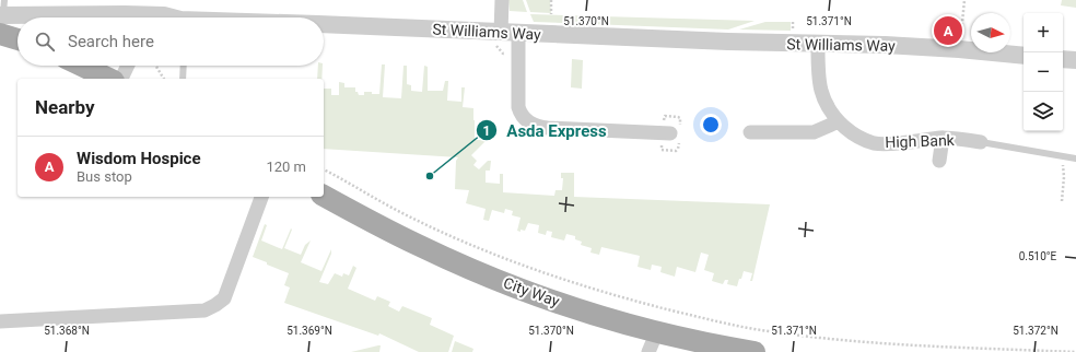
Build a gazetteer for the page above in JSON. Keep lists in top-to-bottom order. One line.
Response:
{"streets":{"main road":["City Way"],"street":["St Williams Way","High Bank"]},"crossings":[["St Williams Way","High Bank"]],"places":["Asda Express"],"north":"right","page":{"map_buttons":["+","−"],"pins":"A","search":"Search here","heading":"Nearby","list":[{"mark":"A","name":"Wisdom Hospice","note":"Bus stop","value":"120 m"}]},"coordinates":["51.370°N","51.371°N","0.510°E","51.368°N","51.369°N","51.372°N"]}
